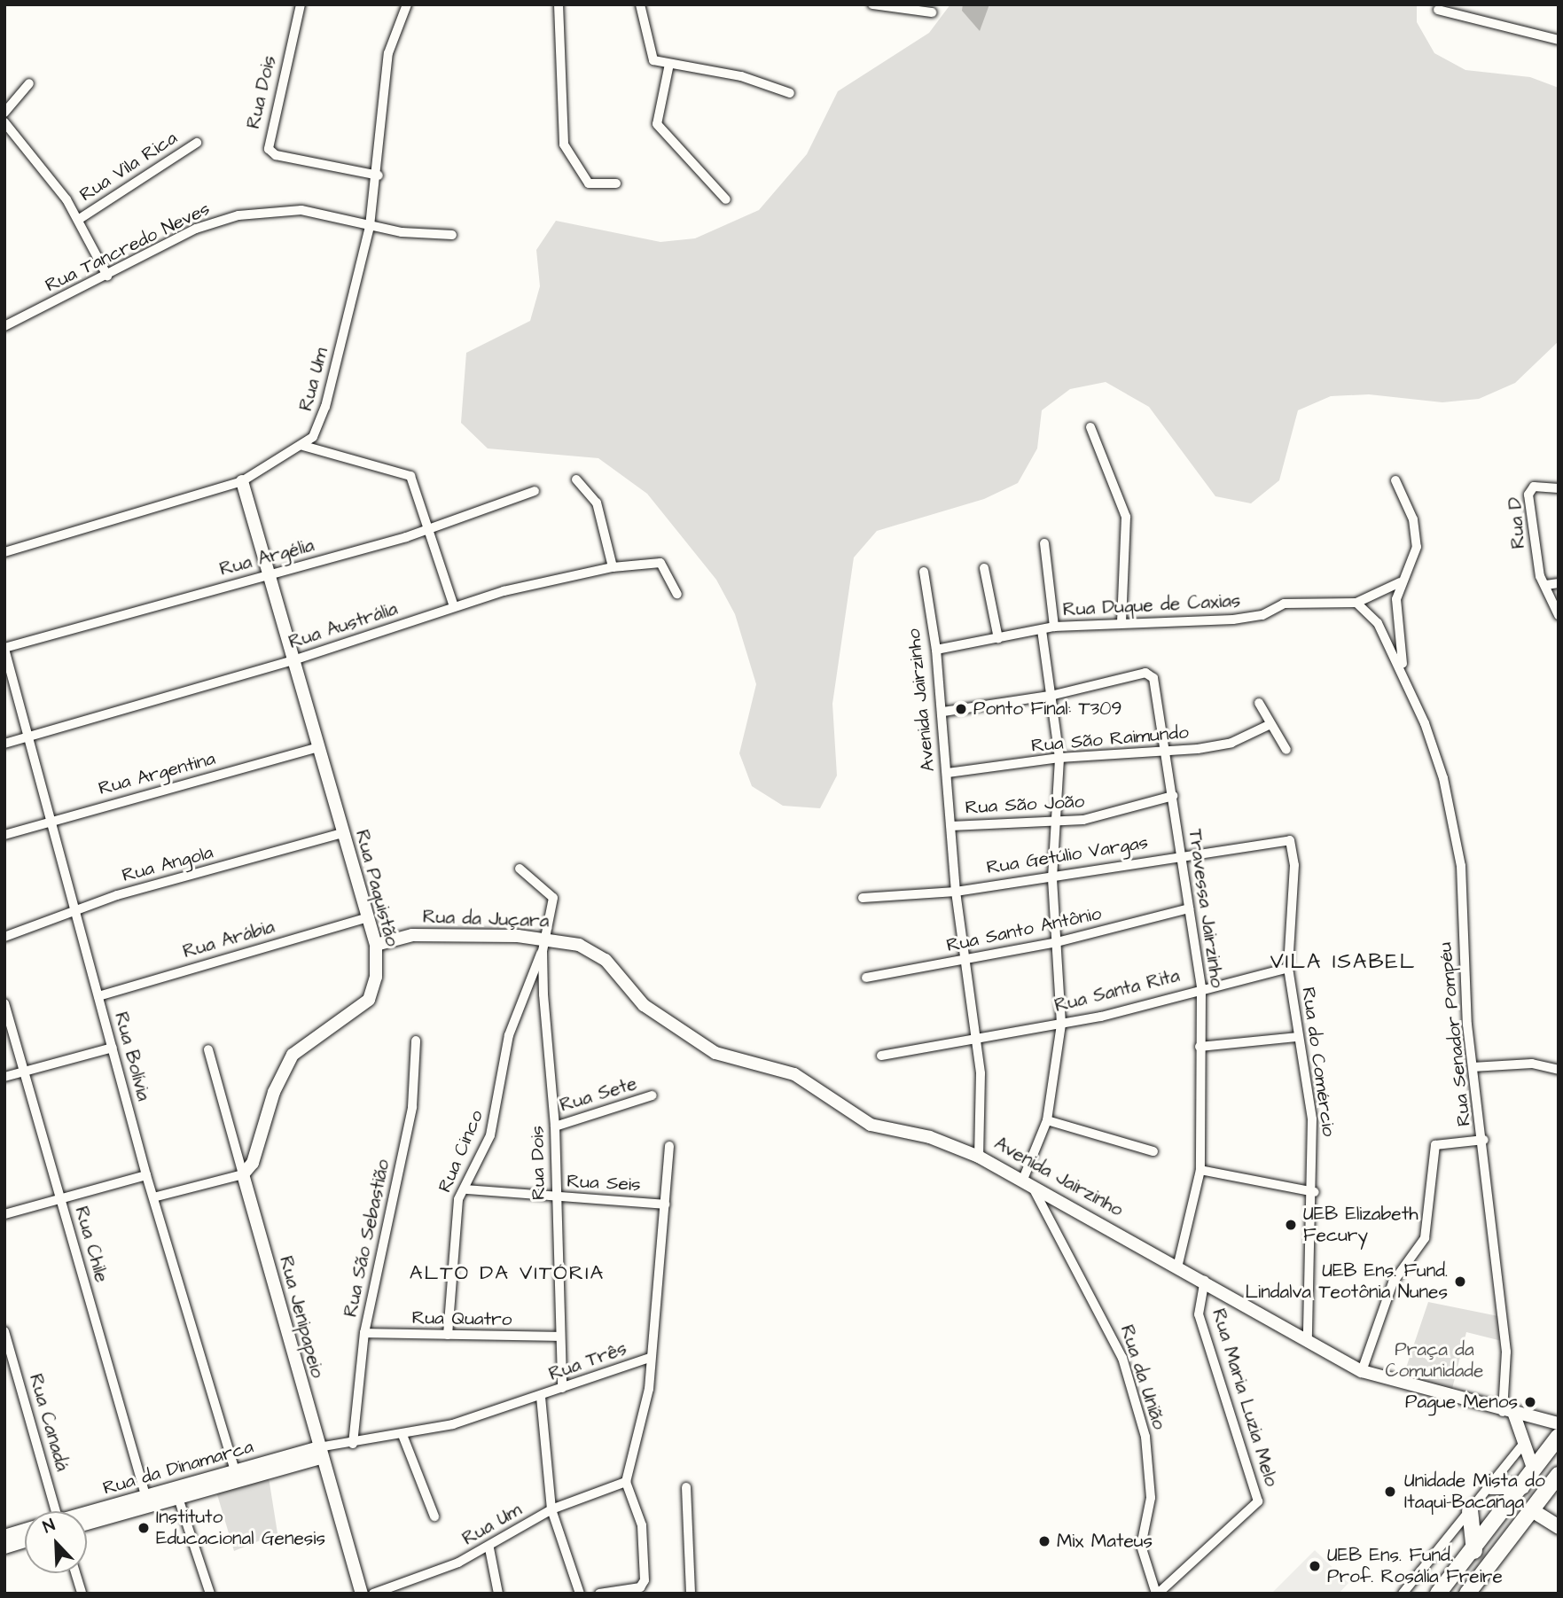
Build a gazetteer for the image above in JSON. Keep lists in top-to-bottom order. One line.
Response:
{"streets":{"street":["Rua Dois","Rua Vila Rica","Rua Tancredo Neves","Rua Um","Rua D","Rua Argélia","Rua Duque de Caxias","Rua Austrália","Avenida Jairzinho","Rua São Raimundo","Rua Argentina","Rua São João","Rua Getúlio Vargas","Rua Angola","Rua Paquistão","Travessa Jairzinho","Rua da Juçara","Rua Santo Antônio","Rua Arábia","Rua Santa Rita","Rua Senador Pompéu","Rua Bolívia","Rua do Comércio","Rua Sete","Rua Cinco","Rua Seis","Rua São Sebastião","Rua Chile","Rua Jenipapeio","Rua Quatro","Rua Três","Rua da União","Rua Maria Luzia Melo","Rua Canadá","Rua da Dinamarca"]},"crossings":[["Rua Dois","Rua Um"],["Rua Dois","Rua da Juçara"],["Rua Dois","Rua Sete"],["Rua Dois","Rua Cinco"],["Rua Dois","Rua Seis"],["Rua Dois","Rua Quatro"],["Rua Dois","Rua Três"],["Rua Vila Rica","Rua Tancredo Neves"],["Rua Tancredo Neves","Rua Um"],["Rua Argélia","Rua Paquistão"],["Rua Argélia","Rua Bolívia"],["Rua Duque de Caxias","Avenida Jairzinho"],["Rua Duque de Caxias","Rua Senador Pompéu"],["Rua Austrália","Rua Paquistão"],["Rua Austrália","Rua Bolívia"],["Avenida Jairzinho","Rua São Raimundo"],["Avenida Jairzinho","Rua São João"],["Avenida Jairzinho","Rua Getúlio Vargas"],["Avenida Jairzinho","Travessa Jairzinho"],["Avenida Jairzinho","Rua da Juçara"],["Avenida Jairzinho","Rua Santo Antônio"],["Avenida Jairzinho","Rua Santa Rita"],["Avenida Jairzinho","Rua Senador Pompéu"],["Avenida Jairzinho","Rua do Comércio"],["Avenida Jairzinho","Rua da União"],["Avenida Jairzinho","Rua Maria Luzia Melo"],["Rua São Raimundo","Travessa Jairzinho"],["Rua Argentina","Rua Paquistão"],["Rua Argentina","Rua Bolívia"],["Rua São João","Travessa Jairzinho"],["Rua Getúlio Vargas","Travessa Jairzinho"],["Rua Getúlio Vargas","Rua do Comércio"],["Rua Angola","Rua Paquistão"],["Rua Angola","Rua Bolívia"],["Rua Paquistão","Rua da Juçara"],["Rua Paquistão","Rua Arábia"],["Rua Paquistão","Rua Jenipapeio"],["Travessa Jairzinho","Rua Santo Antônio"],["Travessa Jairzinho","Rua Santa Rita"],["Rua da Juçara","Rua Cinco"],["Rua Arábia","Rua Bolívia"],["Rua Santa Rita","Rua do Comércio"],["Rua Bolívia","Rua da Dinamarca"],["Rua Cinco","Rua Seis"],["Rua Cinco","Rua Quatro"],["Rua Seis","Rua Três"],["Rua São Sebastião","Rua Quatro"],["Rua São Sebastião","Rua Três"],["Rua Chile","Rua da Dinamarca"],["Rua Jenipapeio","Rua Três"],["Rua Jenipapeio","Rua da Dinamarca"],["Rua Três","Rua da Dinamarca"],["Rua da União","Rua Maria Luzia Melo"]],"districts":["VILA ISABEL","ALTO DA VITÓRIA"],"parks":["Praça da Comunidade"],"places":["Ponto Final: T309","UEB Elizabeth Fecury","UEB Ens. Fund. Lindalva Teotônia Nunes","Pague Menos","Unidade Mista do Itaqui-Bacanga","Instituto Educacional Genesis","Mix Mateus","UEB Ens. Fund. Prof. Rosália Freire"],"north":"top left"}
